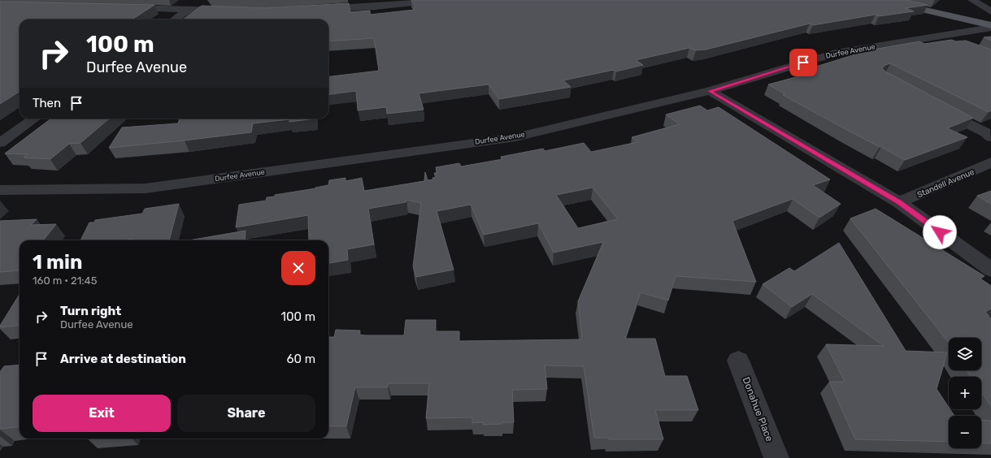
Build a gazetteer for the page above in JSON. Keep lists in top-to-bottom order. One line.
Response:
{"streets":{"street":["Durfee Avenue","Standell Avenue","Donahue Place"]},"page":{"turn":["100 m","Durfee Avenue"],"then":"Then","heading":["1 min","160 m · 21:45"],"list":[{"name":"Turn right","note":"Durfee Avenue","value":"100 m"},{"name":"Arrive at destination","value":"60 m"}],"map_buttons":["+","−"],"buttons":["Exit","Share"]}}
